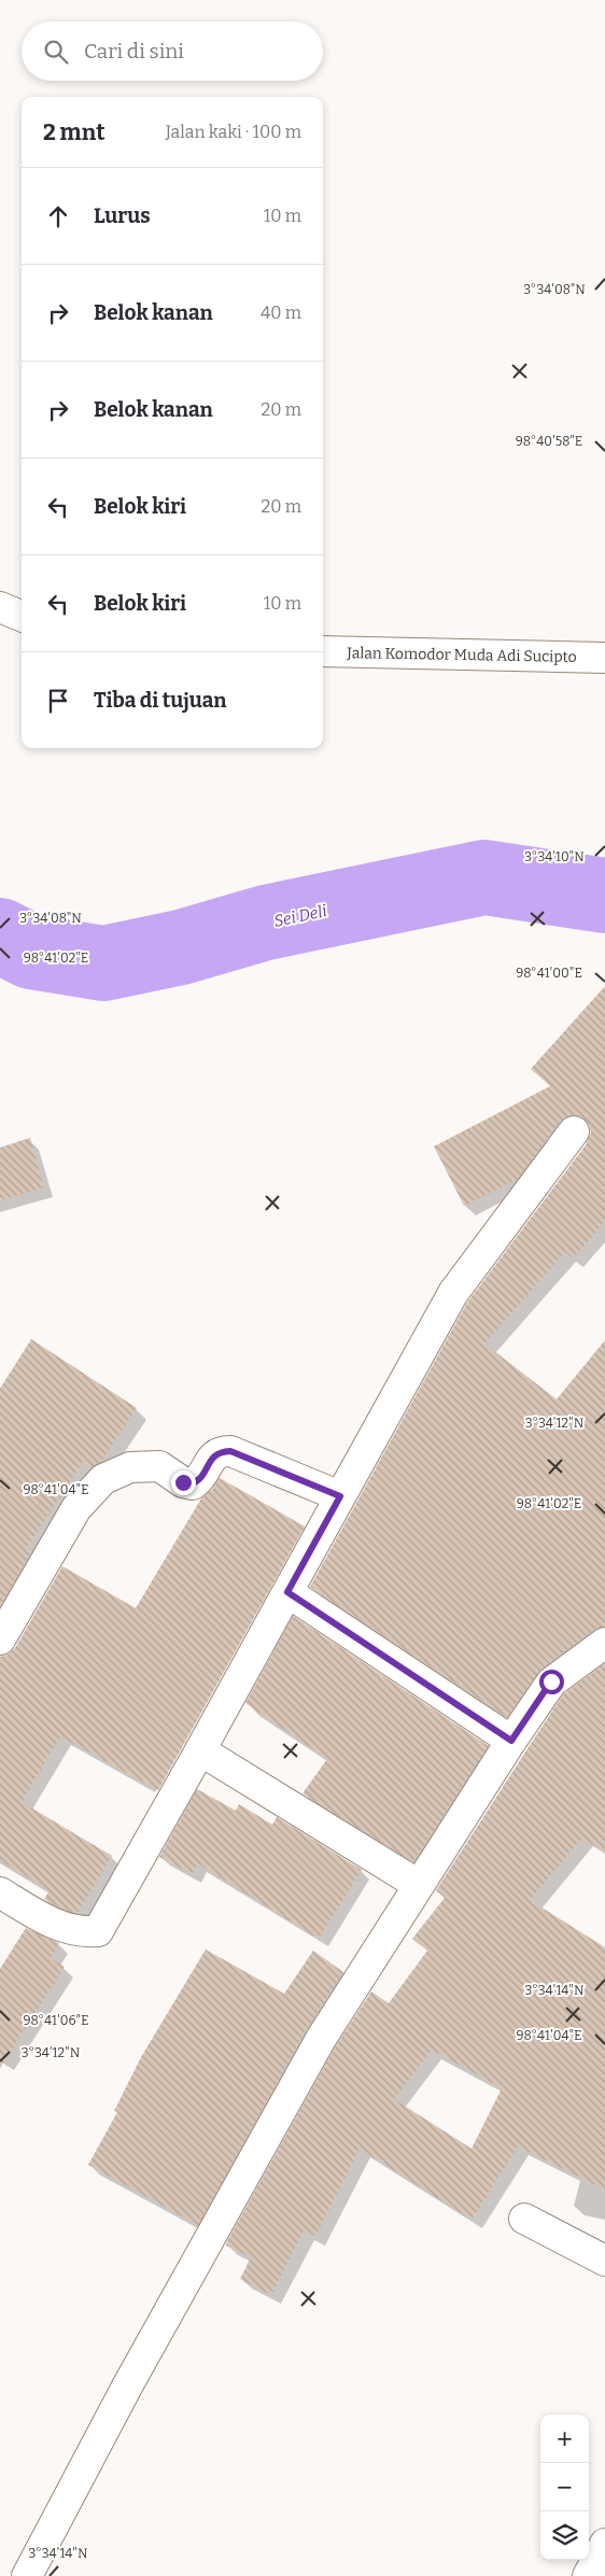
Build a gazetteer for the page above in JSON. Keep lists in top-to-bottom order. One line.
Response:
{"streets":{"street":["Jalan Komodor Muda Adi Sucipto"]},"water":["Sei Deli"],"page":{"search":"Cari di sini","heading":["2 mnt","Jalan kaki · 100 m"],"list":[["Lurus","10 m"],["Belok kanan","40 m"],["Belok kanan","20 m"],["Belok kiri","20 m"],["Belok kiri","10 m"],"Tiba di tujuan"],"map_buttons":["+","−"]},"coordinates":["3°34'08\"N","98°40'58\"E","3°34'10\"N","98°41'02\"E","98°41'00\"E","3°34'12\"N","98°41'04\"E","3°34'14\"N","98°41'06\"E"]}
